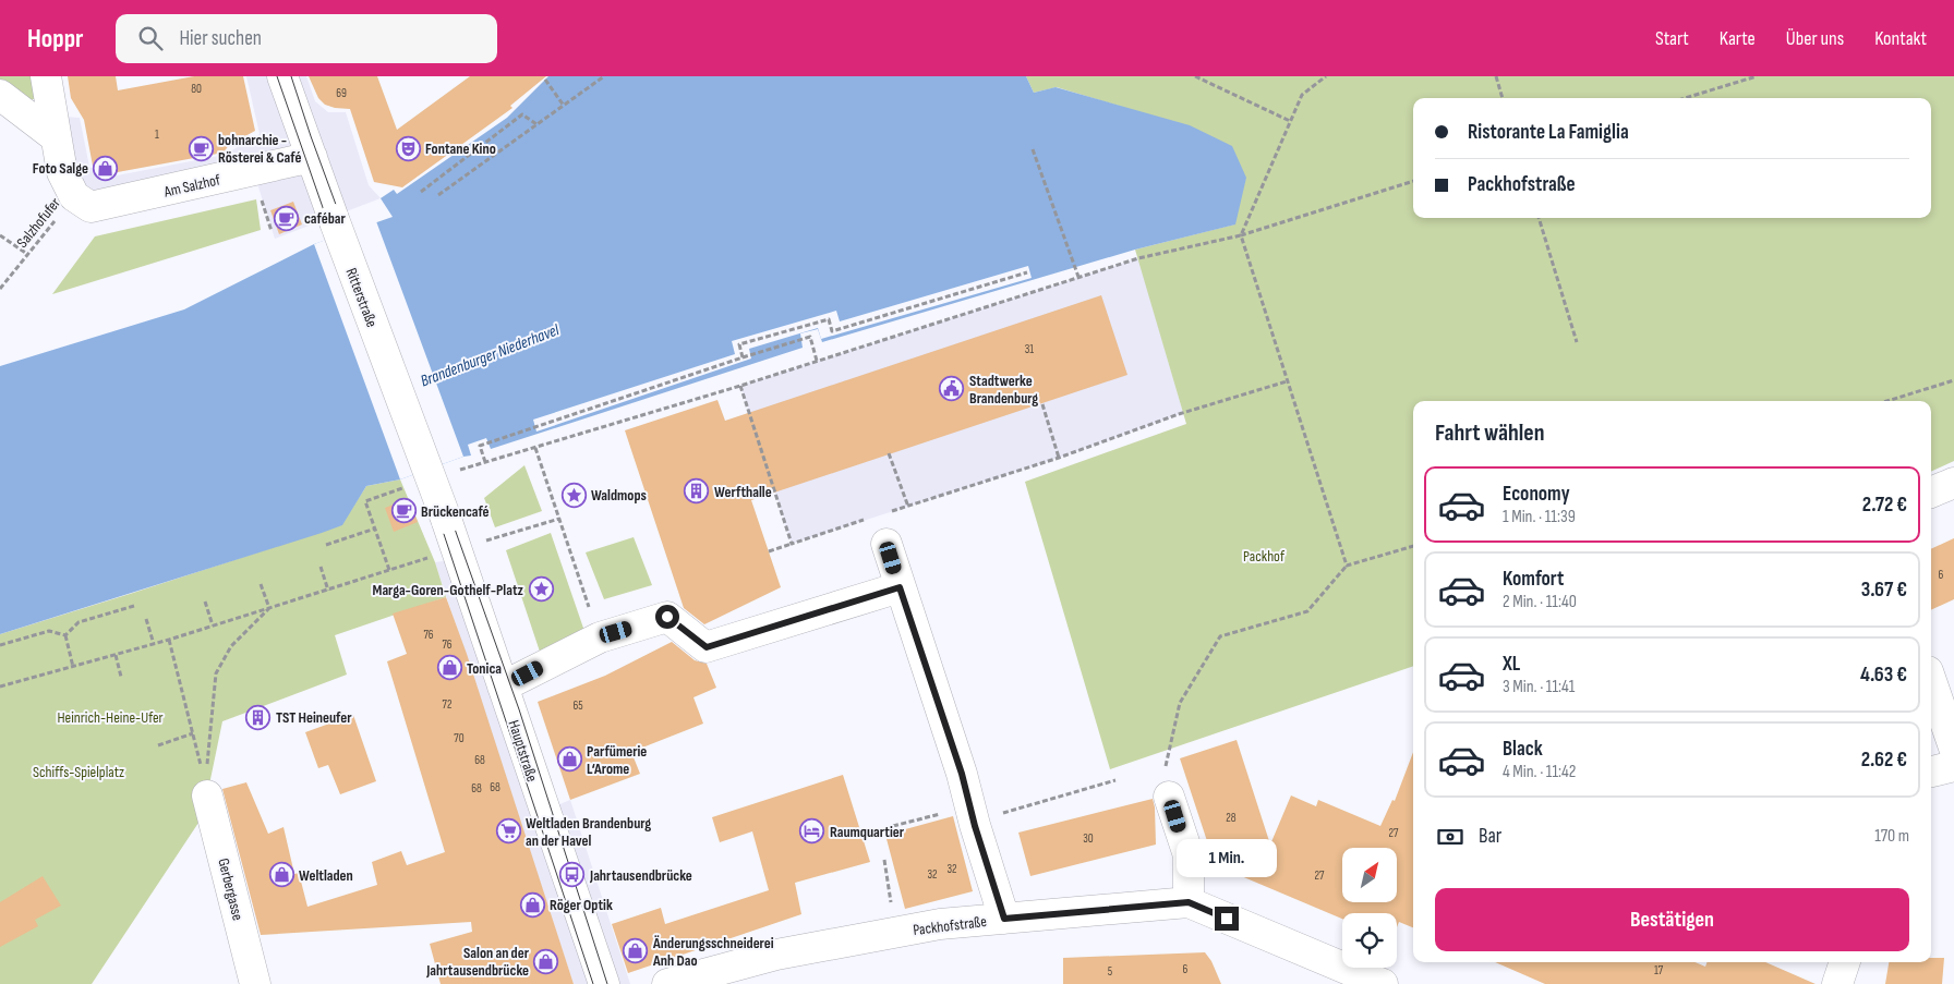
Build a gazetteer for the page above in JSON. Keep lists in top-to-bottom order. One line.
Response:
{"streets":{"street":["Am Salzhof","Ritterstraße","Hauptstraße","Gerbergasse","Packhofstraße"],"path":["Salzhofufer"]},"crossings":[["Am Salzhof","Salzhofufer"],["Am Salzhof","Ritterstraße"],["Ritterstraße","Hauptstraße"]],"water":["Brandenburger Niederhavel"],"parks":["Packhof","Heinrich-Heine-Ufer","Schiffs-Spielplatz"],"places":{"cafe":["bohnarchie - Rösterei & Café","cafébar","Brückencafé"],"theatre":["Fontane Kino"],"shop":["Foto Salge","Tonica","Parfümerie L‘Arome","Weltladen","Röger Optik","Änderungsschneiderei Anh Dao","Salon an der Jahrtausendbrücke"],"public building":["Stadtwerke Brandenburg"],"building":["Werfthalle","TST Heineufer"],"place":["Waldmops","Marga-Goren-Gothelf-Platz"],"supermarket":["Weltladen Brandenburg an der Havel"],"hotel":["Raumquartier"],"bus stop":["Jahrtausendbrücke"]},"house_numbers":["80","69","1","31","6","76","76","72","65","70","68","68","68","28","27","30","32","32","27","6","17","5"],"north":"top right","page":{"header":"Hoppr","search":"Hier suchen","nav":["Start","Karte","Über uns","Kontakt"],"banner":["Ristorante La Famiglia","Packhofstraße"],"heading":"Fahrt wählen","list":[{"name":"Economy","note":"1 Min. · 11:39","value":"2.72 €"},{"name":"Komfort","note":"2 Min. · 11:40","value":"3.67 €"},{"name":"XL","note":"3 Min. · 11:41","value":"4.63 €"},{"name":"Black","note":"4 Min. · 11:42","value":"2.62 €"}],"pay":["Bar","170 m"],"bubble":"1 Min.","buttons":"Bestätigen"}}
